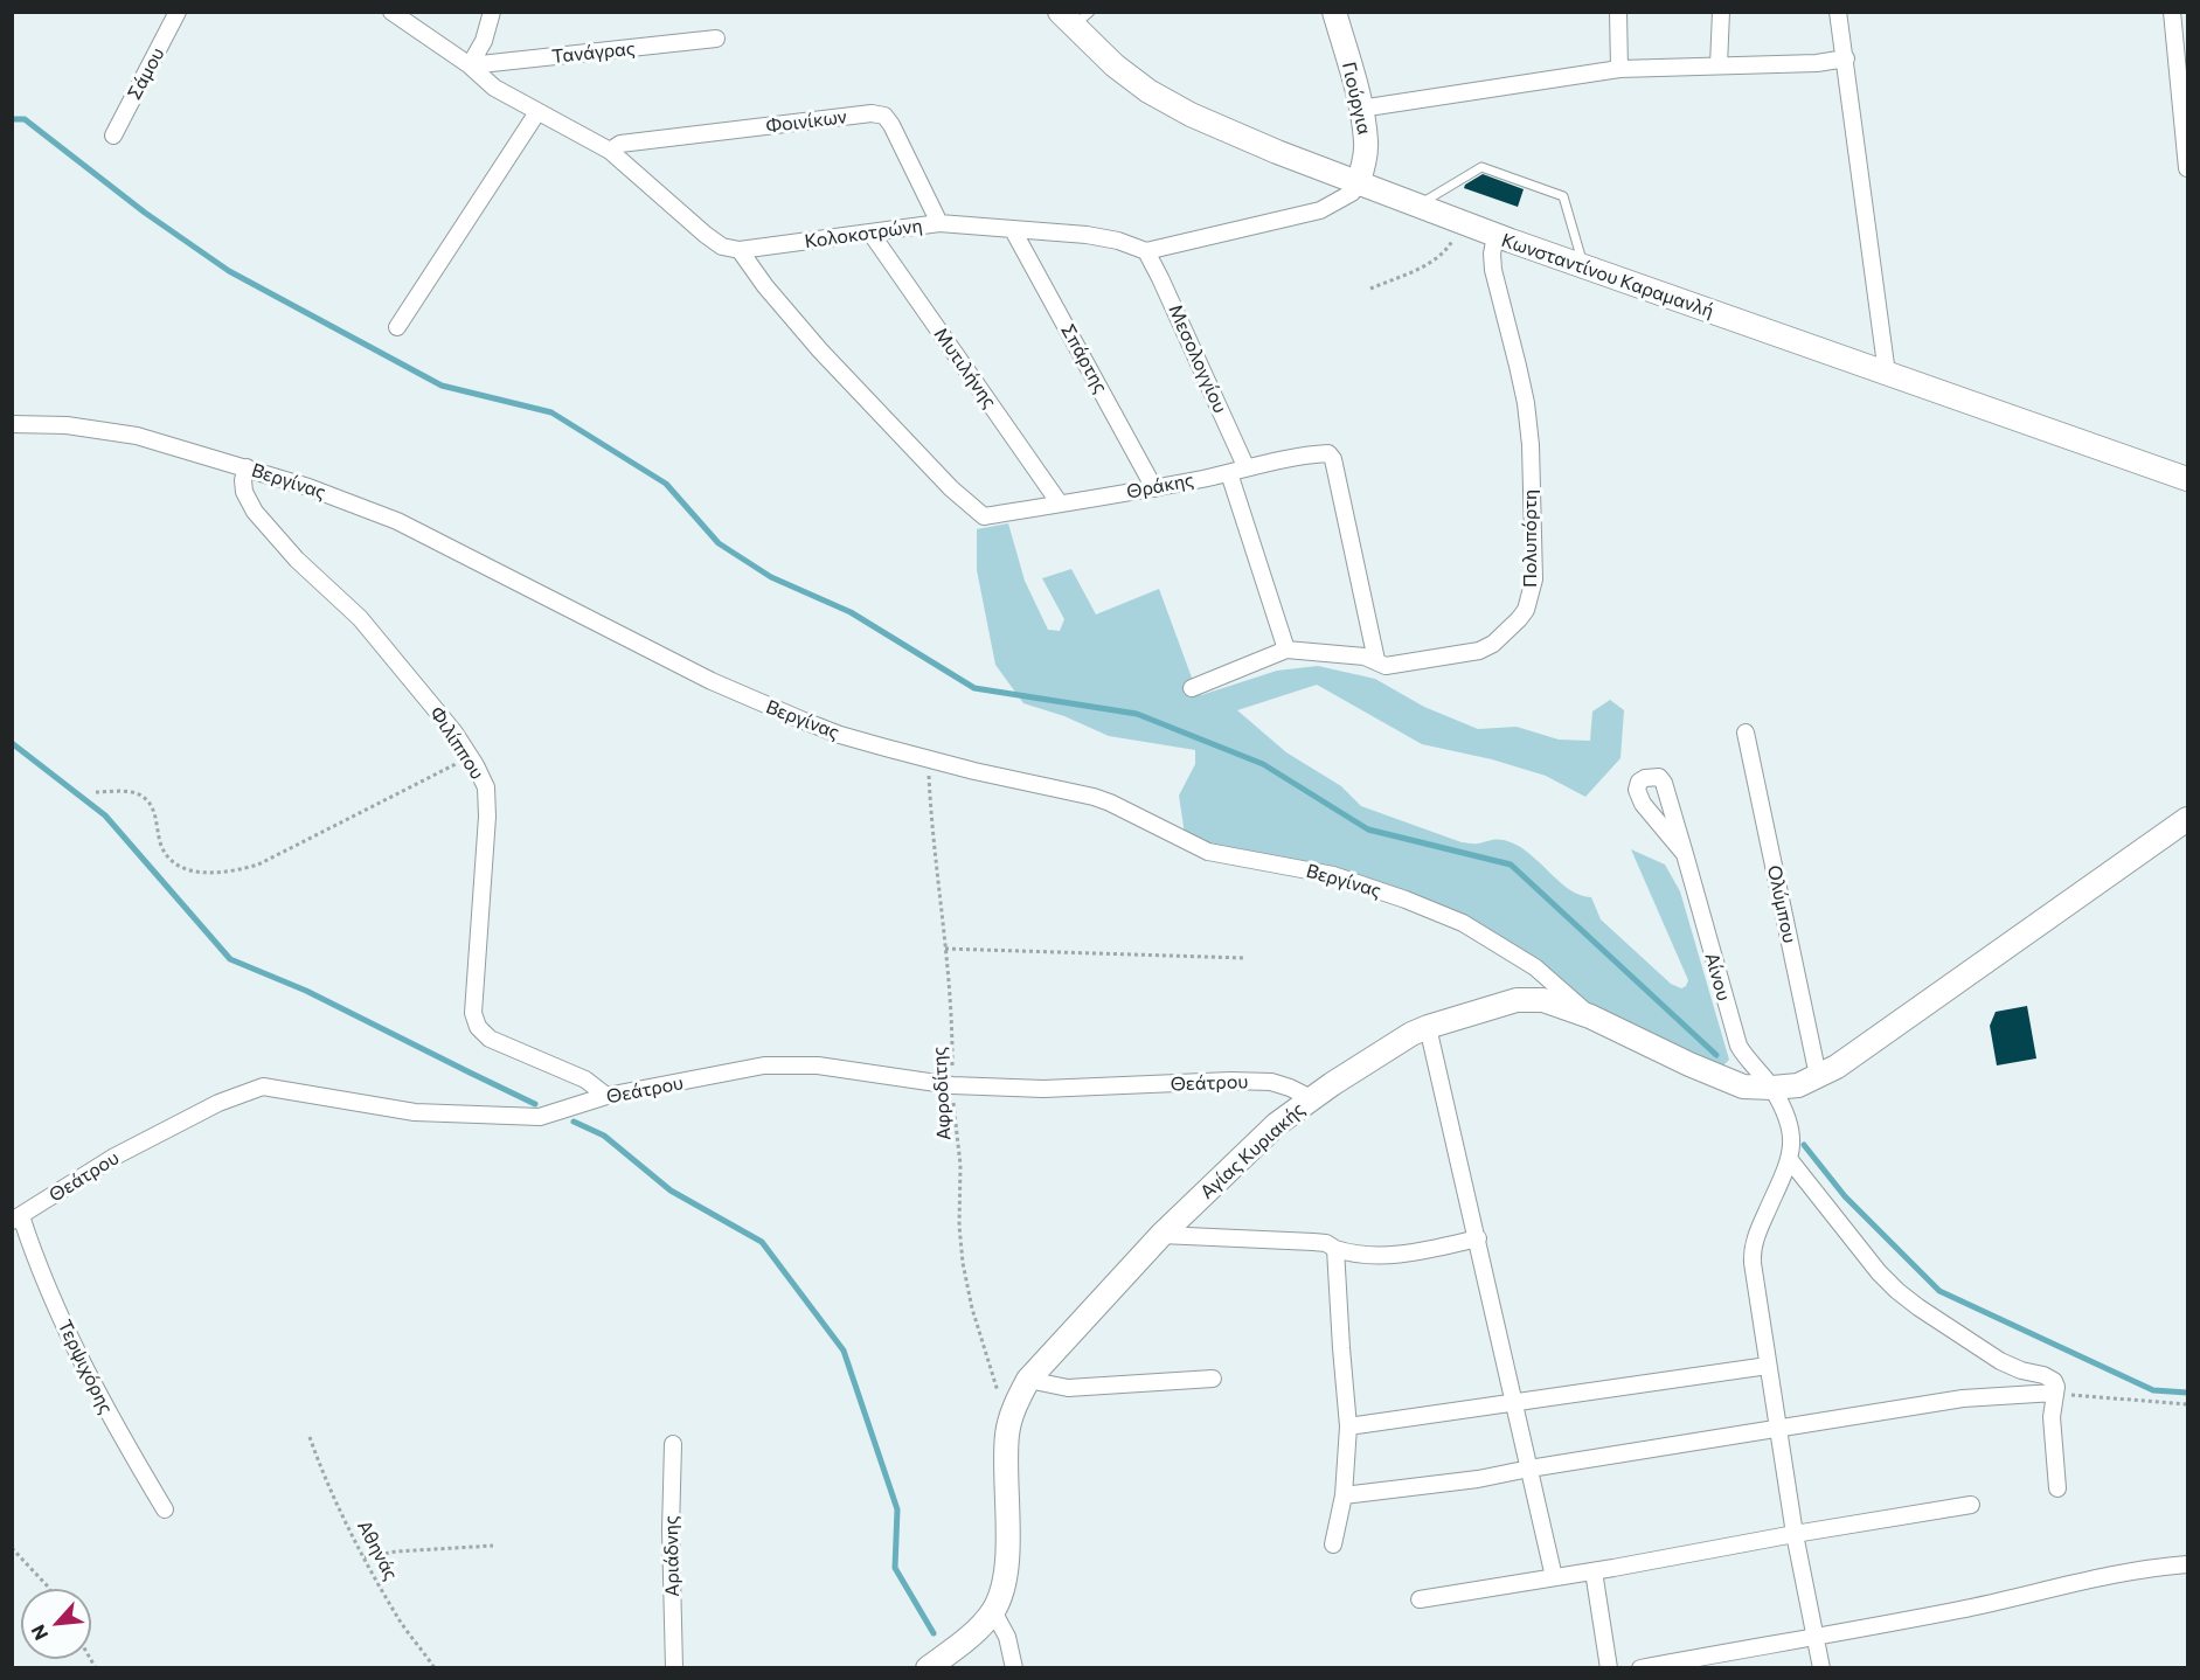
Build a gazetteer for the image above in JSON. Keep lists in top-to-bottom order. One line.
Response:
{"streets":{"street":["Τανάγρας","Σάμου","Γιούργια","Φοινίκων","Κολοκοτρώνη","Κωνσταντίνου Καραμανλή","Σπάρτης","Μεσολογγίου","Μυτιλήνης","Βεργίνας","Θράκης","Πολυπόρτη","Φιλίππου","Ολύμπου","Αίνου","Θεάτρου","Αγίας Κυριακής","Τερψιχόρης","Αριάδνης"],"path":["Αφροδίτης","Αθηνάς"]},"crossings":[["Γιούργια","Κωνσταντίνου Καραμανλή"],["Φοινίκων","Κολοκοτρώνη"],["Κολοκοτρώνη","Σπάρτης"],["Κολοκοτρώνη","Μεσολογγίου"],["Κολοκοτρώνη","Μυτιλήνης"],["Κολοκοτρώνη","Θράκης"],["Κωνσταντίνου Καραμανλή","Πολυπόρτη"],["Σπάρτης","Θράκης"],["Μεσολογγίου","Θράκης"],["Μυτιλήνης","Θράκης"],["Βεργίνας","Φιλίππου"],["Βεργίνας","Αφροδίτης"],["Βεργίνας","Αγίας Κυριακής"],["Θράκης","Πολυπόρτη"],["Φιλίππου","Θεάτρου"],["Ολύμπου","Αγίας Κυριακής"],["Αίνου","Αγίας Κυριακής"],["Θεάτρου","Αφροδίτης"],["Θεάτρου","Αγίας Κυριακής"],["Θεάτρου","Τερψιχόρης"],["Αφροδίτης","Αγίας Κυριακής"]],"north":"bottom left"}
